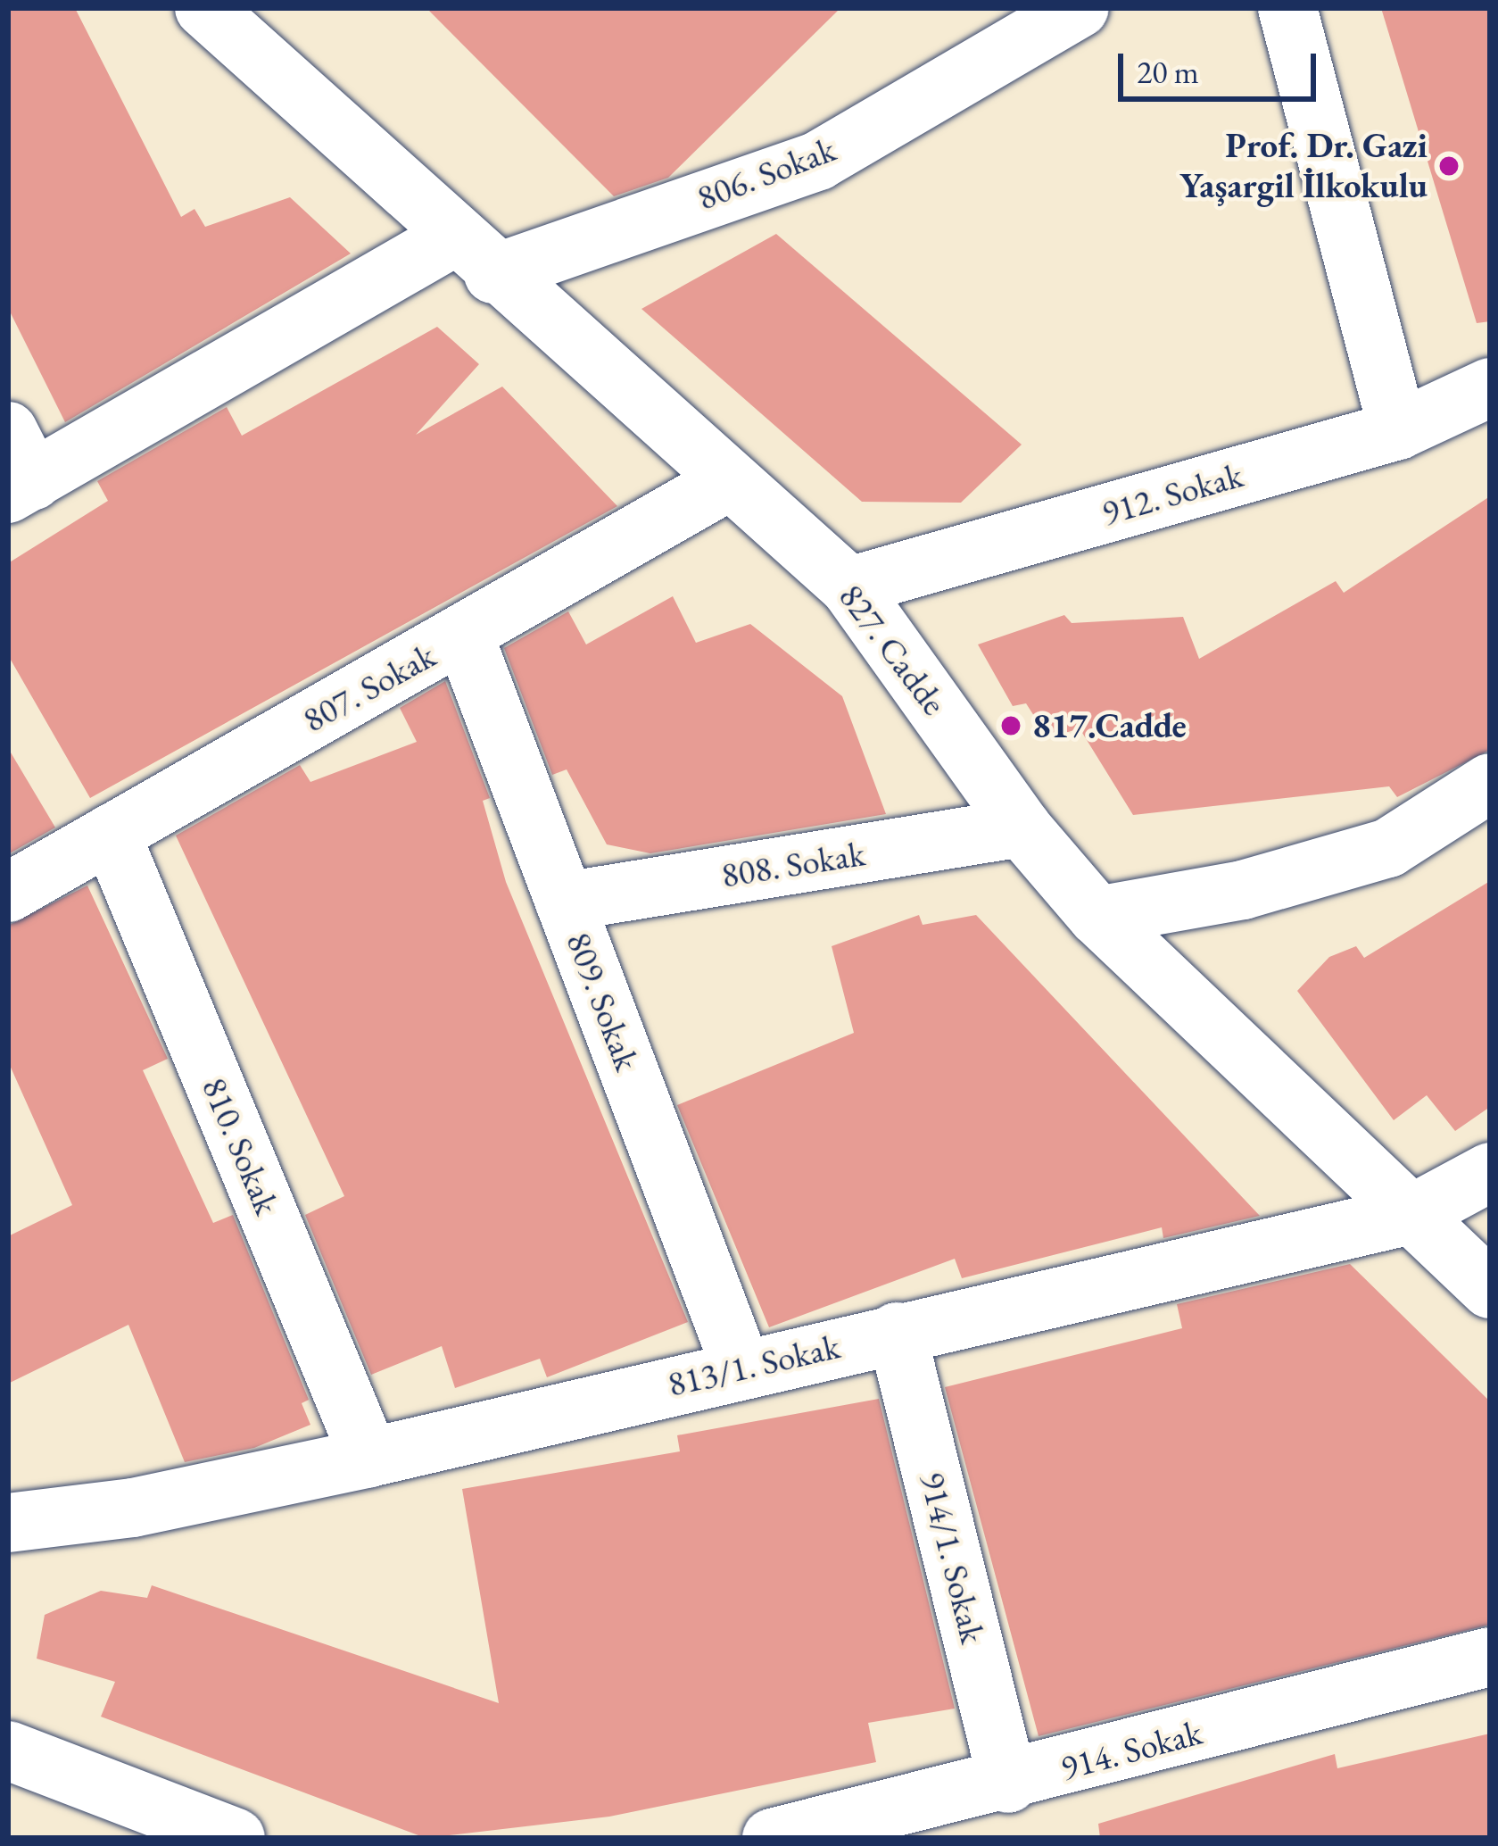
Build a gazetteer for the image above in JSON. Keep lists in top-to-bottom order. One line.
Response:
{"streets":{"street":["806. Sokak","912. Sokak","827. Cadde","807. Sokak","808. Sokak","809. Sokak","810. Sokak","813/1. Sokak","914/1. Sokak","914. Sokak"]},"crossings":[["806. Sokak","827. Cadde"],["912. Sokak","827. Cadde"],["827. Cadde","807. Sokak"],["827. Cadde","808. Sokak"],["827. Cadde","813/1. Sokak"],["807. Sokak","809. Sokak"],["807. Sokak","810. Sokak"],["808. Sokak","809. Sokak"],["809. Sokak","813/1. Sokak"],["810. Sokak","813/1. Sokak"],["813/1. Sokak","914/1. Sokak"],["914/1. Sokak","914. Sokak"]],"places":["Prof. Dr. Gazi Yaşargil İlkokulu","817.Cadde"],"scale_bar":"20 m"}
